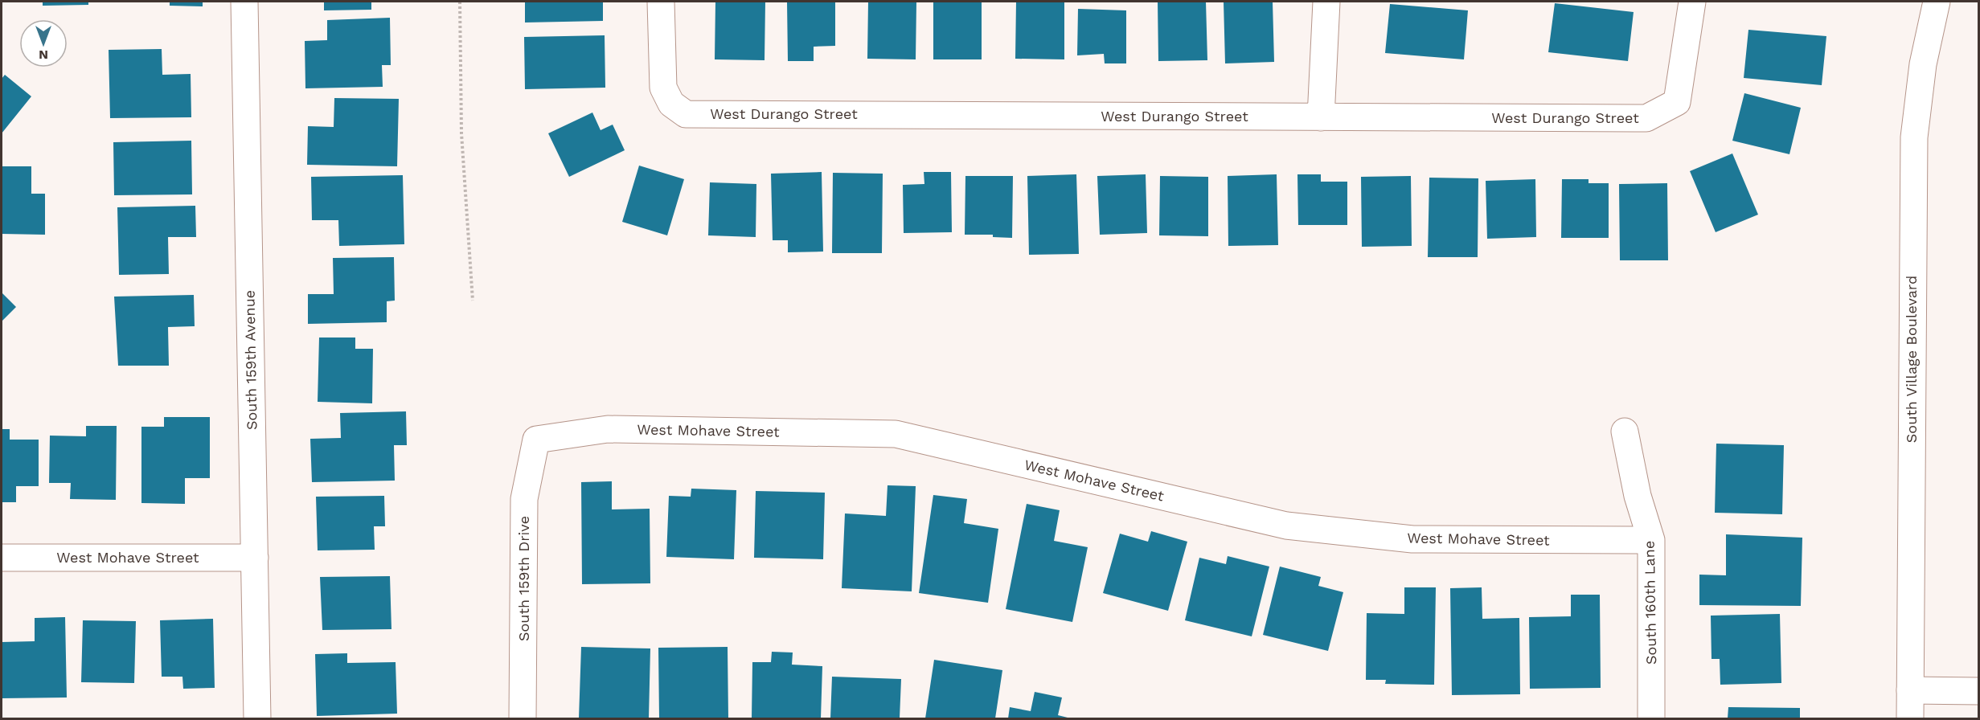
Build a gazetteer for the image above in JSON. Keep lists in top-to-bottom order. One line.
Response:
{"streets":{"street":["West Durango Street","South Village Boulevard","South 159th Avenue","West Mohave Street","South 159th Drive","South 160th Lane"]},"crossings":[["South 159th Avenue","West Mohave Street"],["West Mohave Street","South 159th Drive"],["West Mohave Street","South 160th Lane"]],"north":"bottom"}
